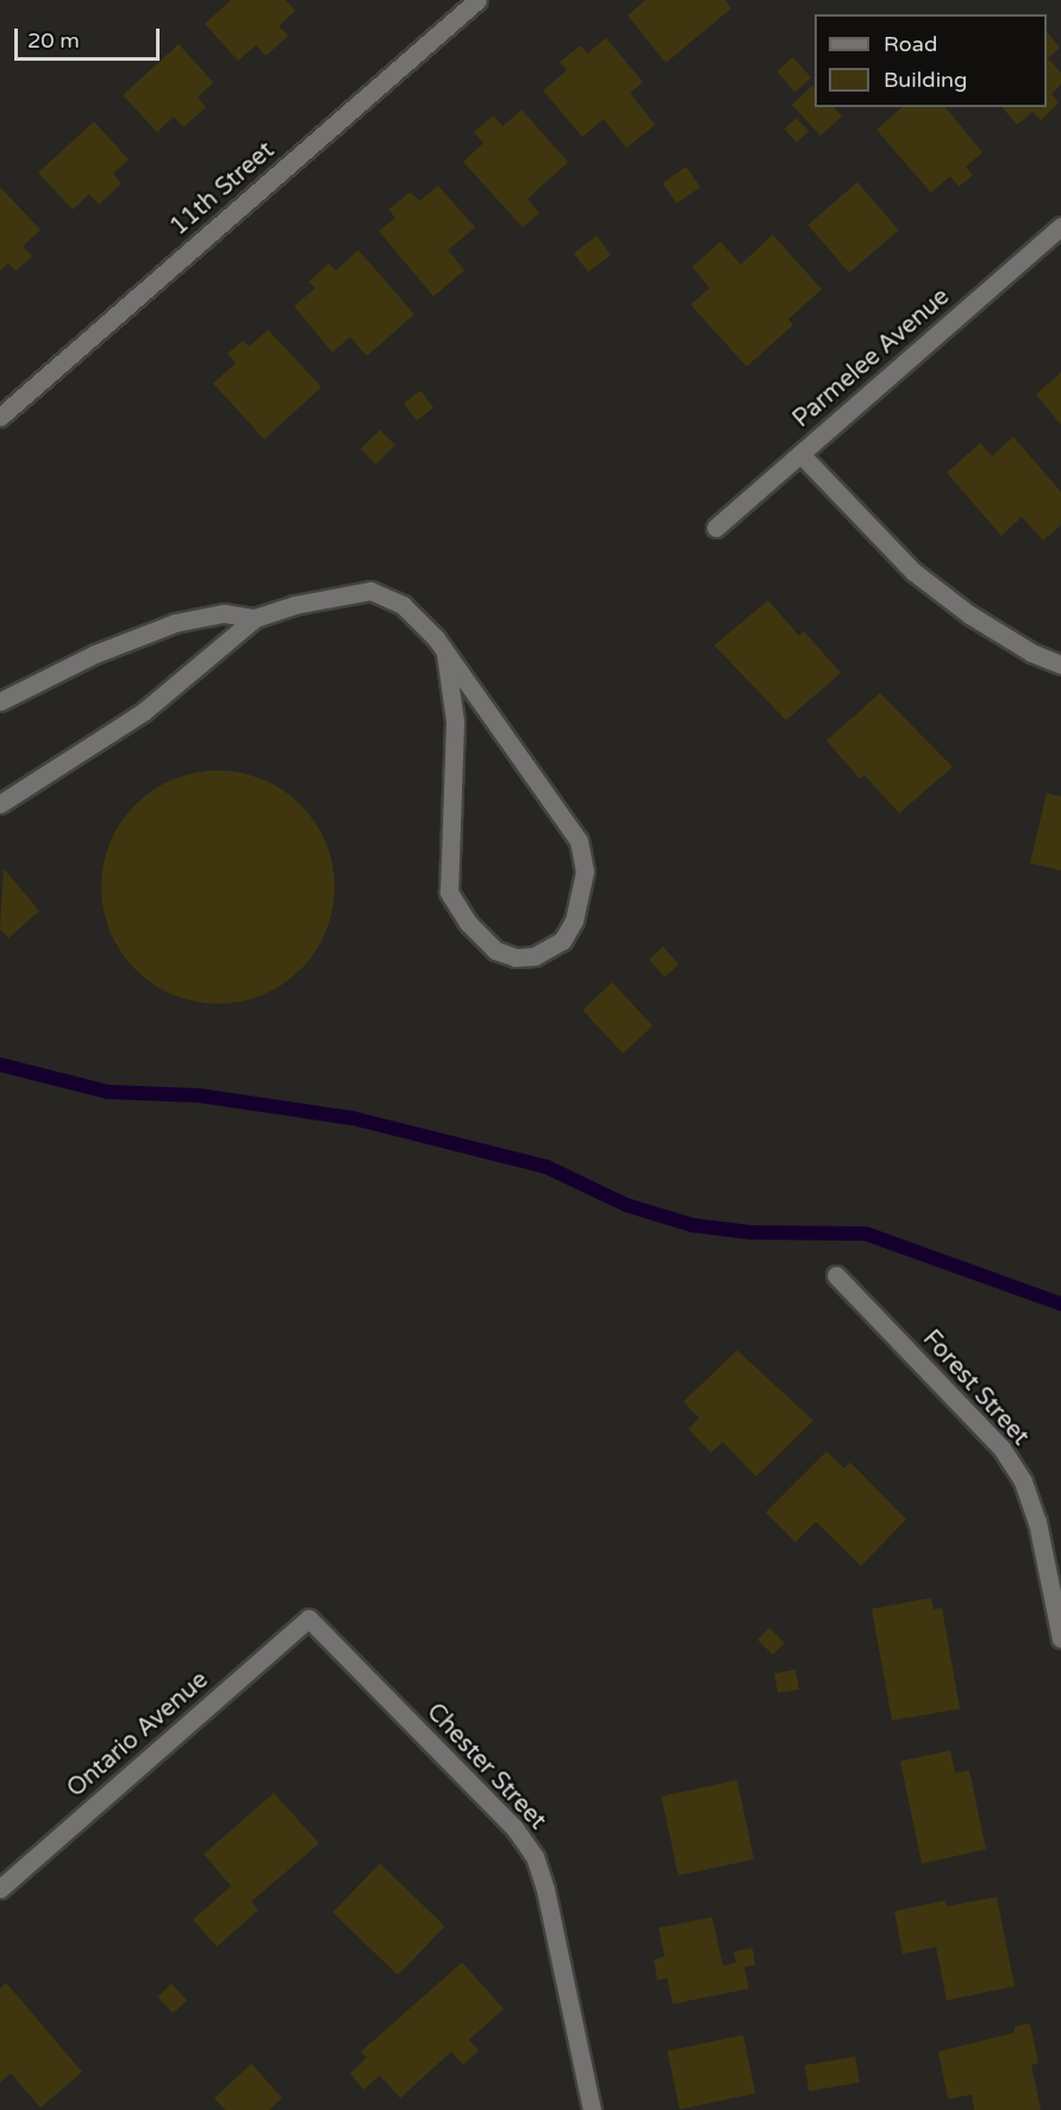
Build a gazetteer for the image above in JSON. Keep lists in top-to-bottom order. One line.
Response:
{"streets":{"street":["11th Street","Parmelee Avenue","Forest Street","Ontario Avenue","Chester Street"]},"crossings":[["Ontario Avenue","Chester Street"]],"legend":["Road","Building"],"scale_bar":"20 m"}
